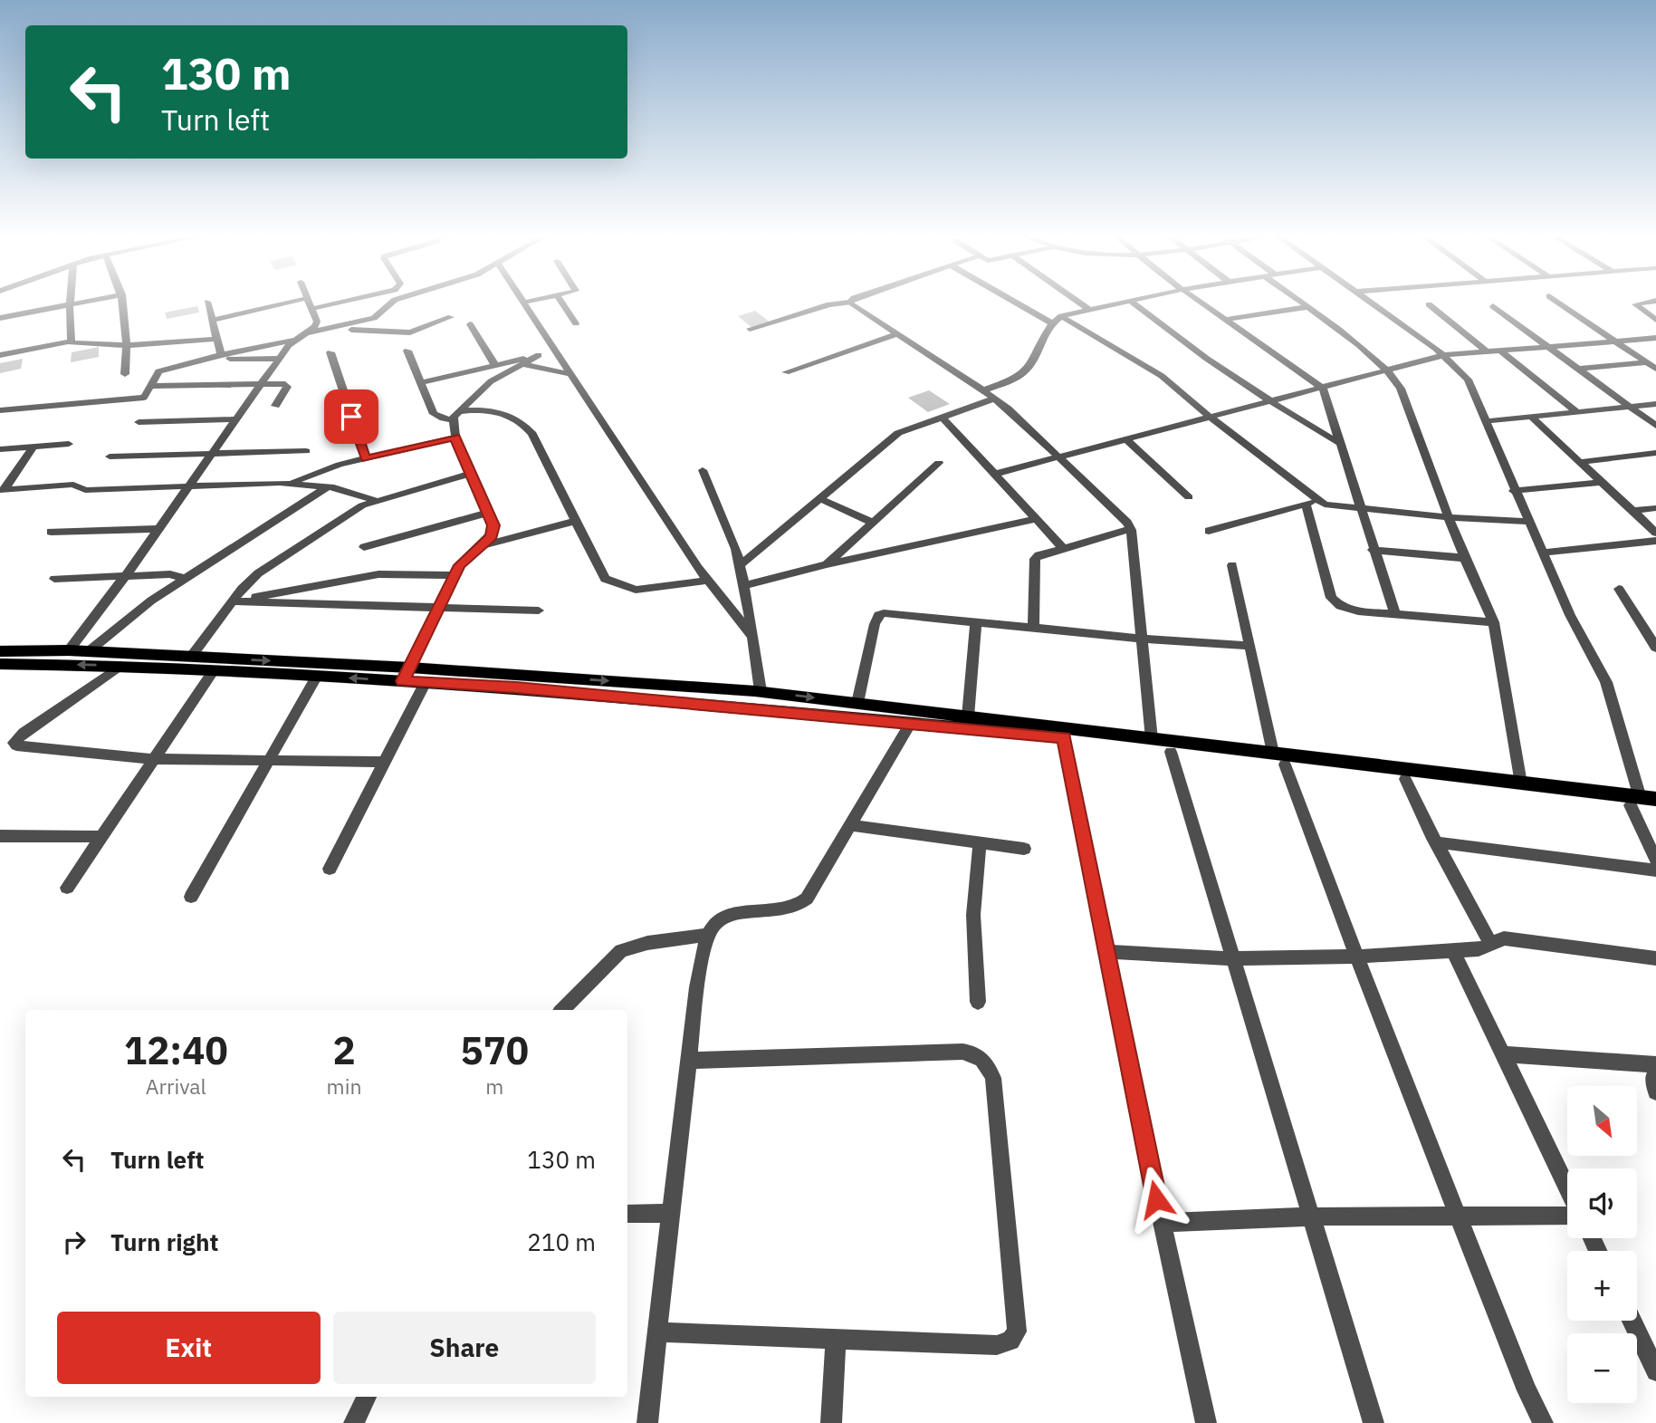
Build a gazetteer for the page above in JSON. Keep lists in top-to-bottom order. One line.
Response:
{"north":"bottom right","page":{"turn":["130 m","Turn left"],"eta":["12:40","Arrival","2","min","570","m"],"map_buttons":["+","−"],"list":[{"name":"Turn left","value":"130 m"},{"name":"Turn right","value":"210 m"}],"buttons":["Exit","Share"]}}
